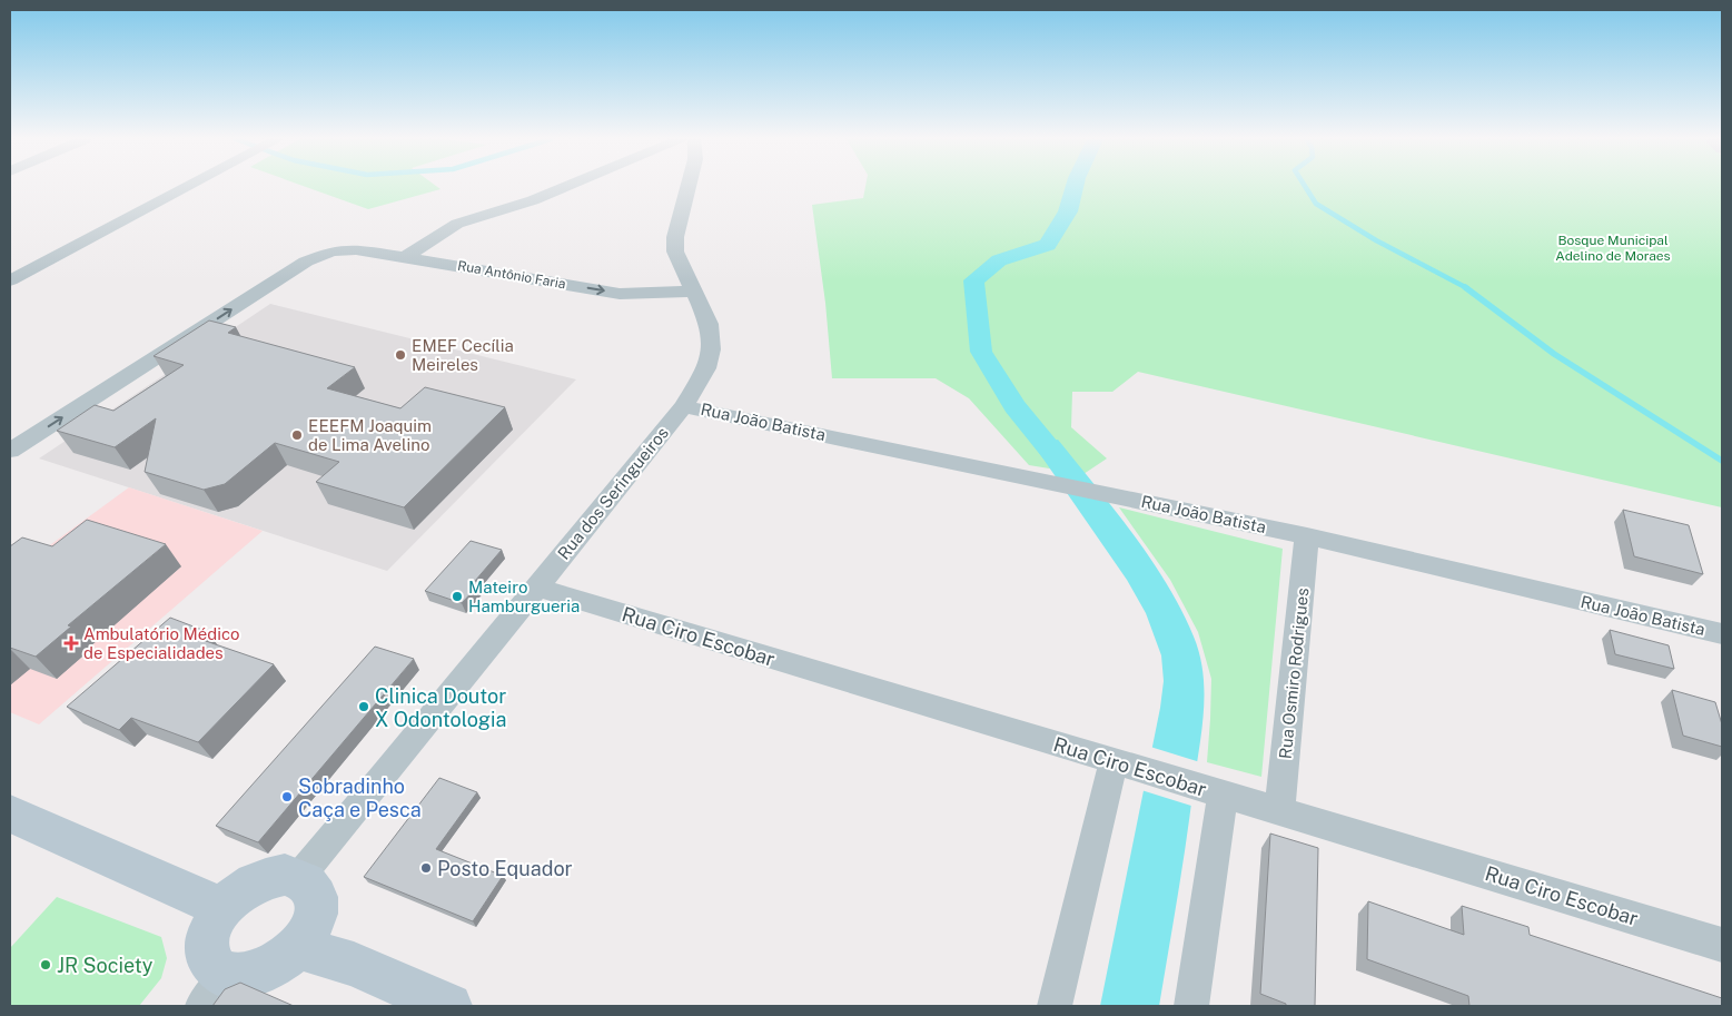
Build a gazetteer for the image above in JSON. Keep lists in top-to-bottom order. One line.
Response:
{"streets":{"street":["Rua Antônio Faria","Rua João Batista","Rua dos Seringueiros","Rua Ciro Escobar","Rua Osmiro Rodrigues"]},"crossings":[["Rua Antônio Faria","Rua dos Seringueiros"],["Rua João Batista","Rua dos Seringueiros"],["Rua João Batista","Rua Osmiro Rodrigues"],["Rua dos Seringueiros","Rua Ciro Escobar"],["Rua Ciro Escobar","Rua Osmiro Rodrigues"]],"parks":["Bosque Municipal Adelino de Moraes"],"places":{"other":["EMEF Cecília Meireles","EEEFM Joaquim de Lima Avelino","Mateiro Hamburgueria","Clinica Doutor X Odontologia","Sobradinho Caça e Pesca","Posto Equador","JR Society"],"health":["Ambulatório Médico de Especialidades"]}}
